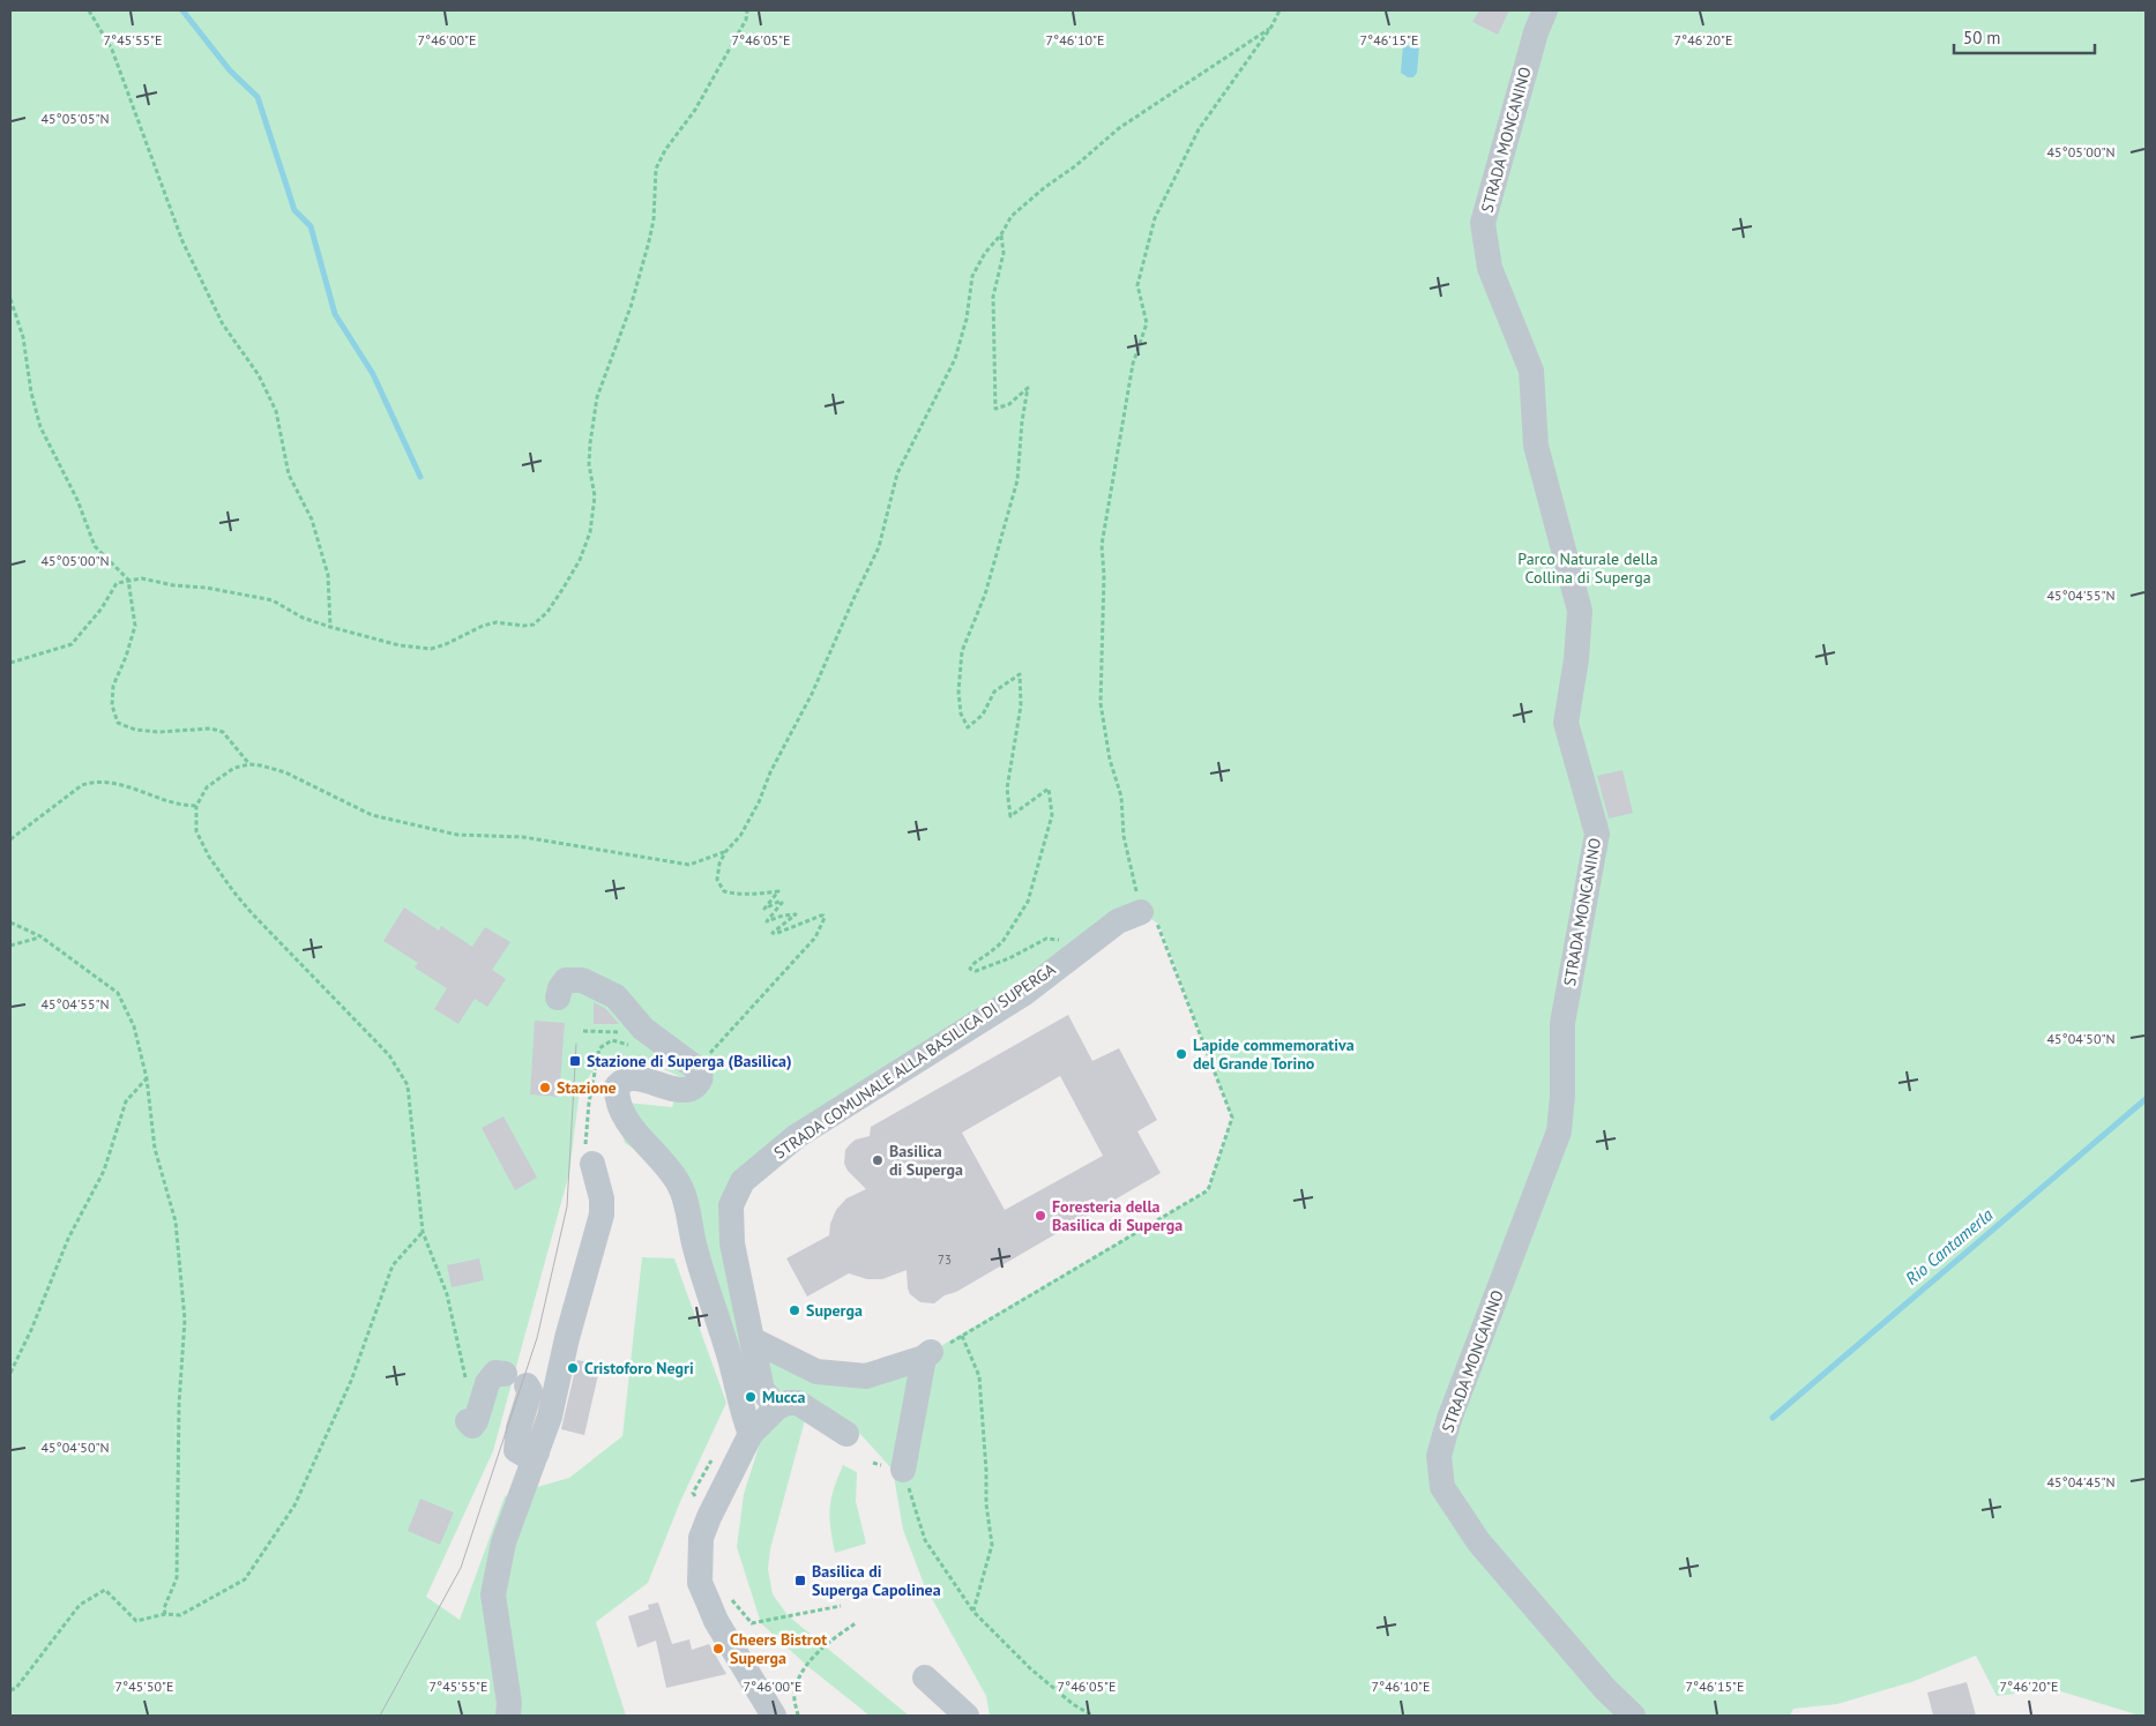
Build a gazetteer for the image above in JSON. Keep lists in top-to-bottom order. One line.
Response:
{"streets":{"street":["STRADA MONCANINO","STRADA COMUNALE ALLA BASILICA DI SUPERGA"]},"water":["Rio Cantamerla"],"parks":["Parco Naturale della Collina di Superga"],"places":{"other":["Lapide commemorativa del Grande Torino","Stazione","Basilica di Superga","Foresteria della Basilica di Superga","Superga","Cristoforo Negri","Mucca","Cheers Bistrot Superga"],"transit":["Stazione di Superga (Basilica)","Basilica di Superga Capolinea"]},"house_numbers":["73"],"scale_bar":"50 m","coordinates":["7°46'10\"E","7°45'55\"E","7°46'00\"E","7°46'05\"E","7°46'15\"E","7°46'20\"E","45°05'05\"N","45°05'00\"N","45°04'55\"N","45°04'50\"N","45°04'45\"N","7°45'50\"E"]}
